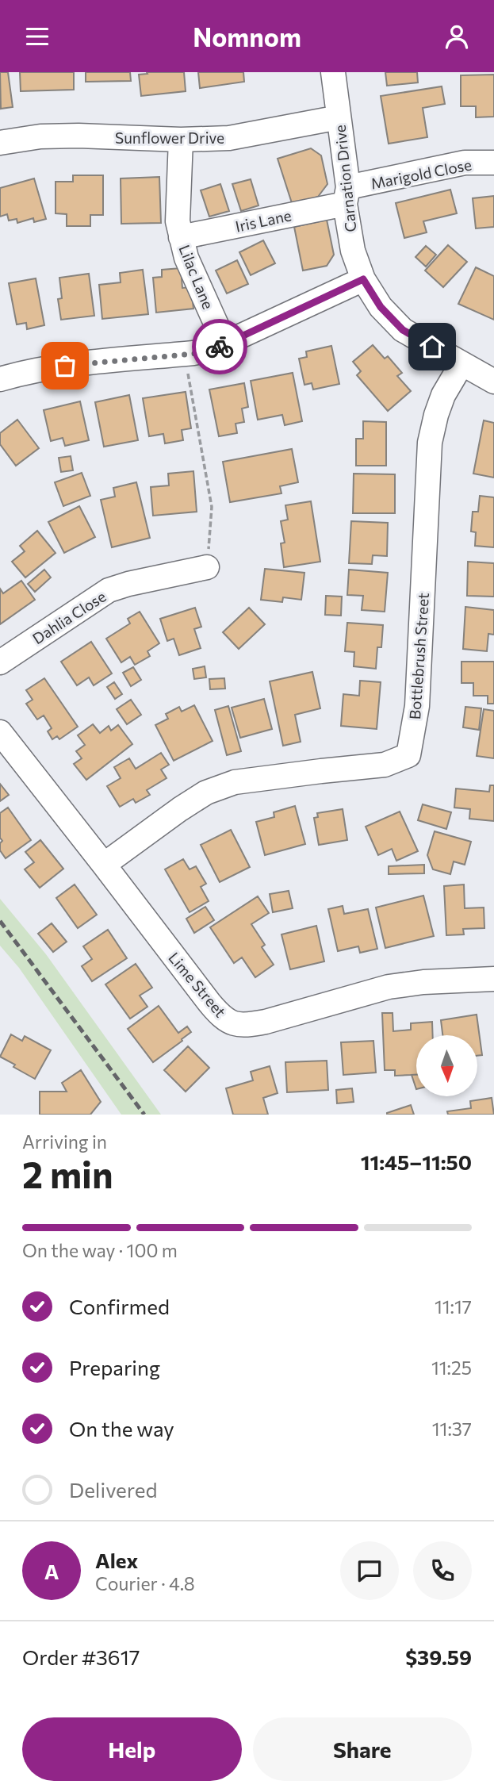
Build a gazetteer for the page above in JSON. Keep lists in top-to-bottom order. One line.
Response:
{"streets":{"street":["Sunflower Drive","Marigold Close","Carnation Drive","Iris Lane","Lilac Lane","Dahlia Close","Bottlebrush Street","Lime Street"]},"crossings":[["Sunflower Drive","Carnation Drive"],["Sunflower Drive","Lilac Lane"],["Marigold Close","Carnation Drive"],["Marigold Close","Iris Lane"],["Carnation Drive","Iris Lane"],["Carnation Drive","Bottlebrush Street"],["Iris Lane","Lilac Lane"],["Bottlebrush Street","Lime Street"]],"north":"bottom","page":{"header":"Nomnom","heading":["2 min","Arriving in","11:45–11:50"],"panel":["Alex","Courier · 4.8","Order #3617","$39.59"],"bar":"On the way · 100 m","list":[["Confirmed","11:17"],["Preparing","11:25"],["On the way","11:37"],"Delivered"],"round":"A","buttons":["Help","Share"]}}
